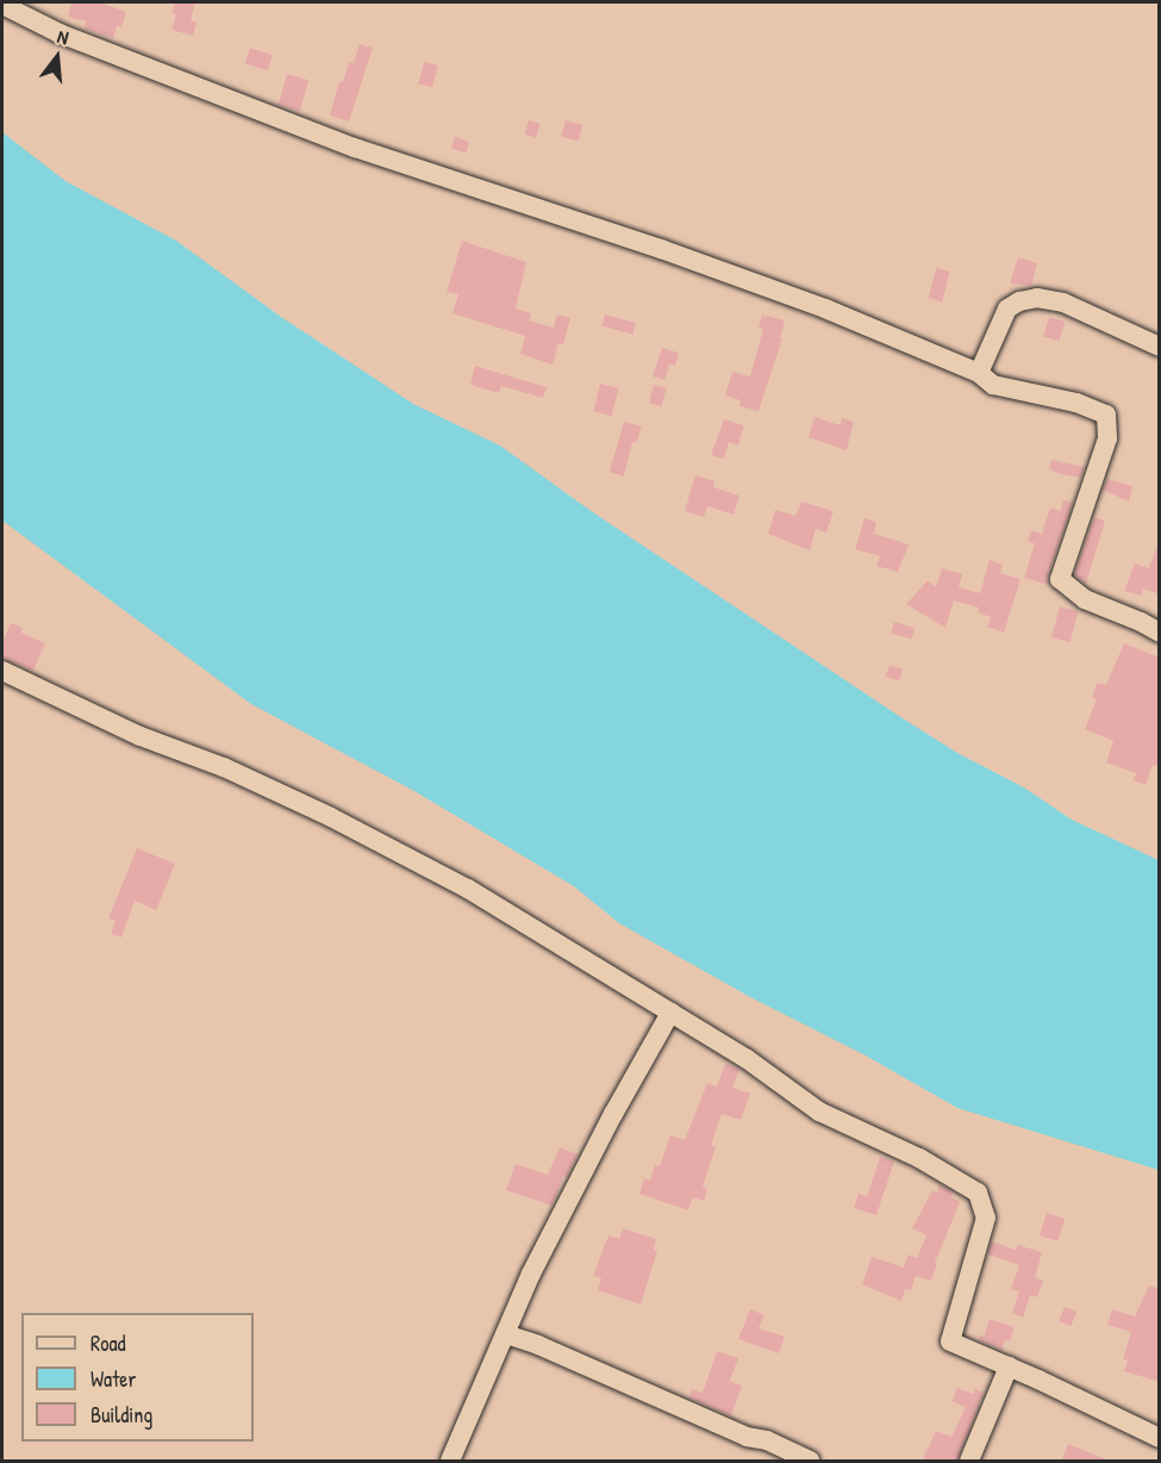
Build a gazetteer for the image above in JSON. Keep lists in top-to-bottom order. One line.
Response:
{"legend":["Road","Water","Building"],"north":"top"}
